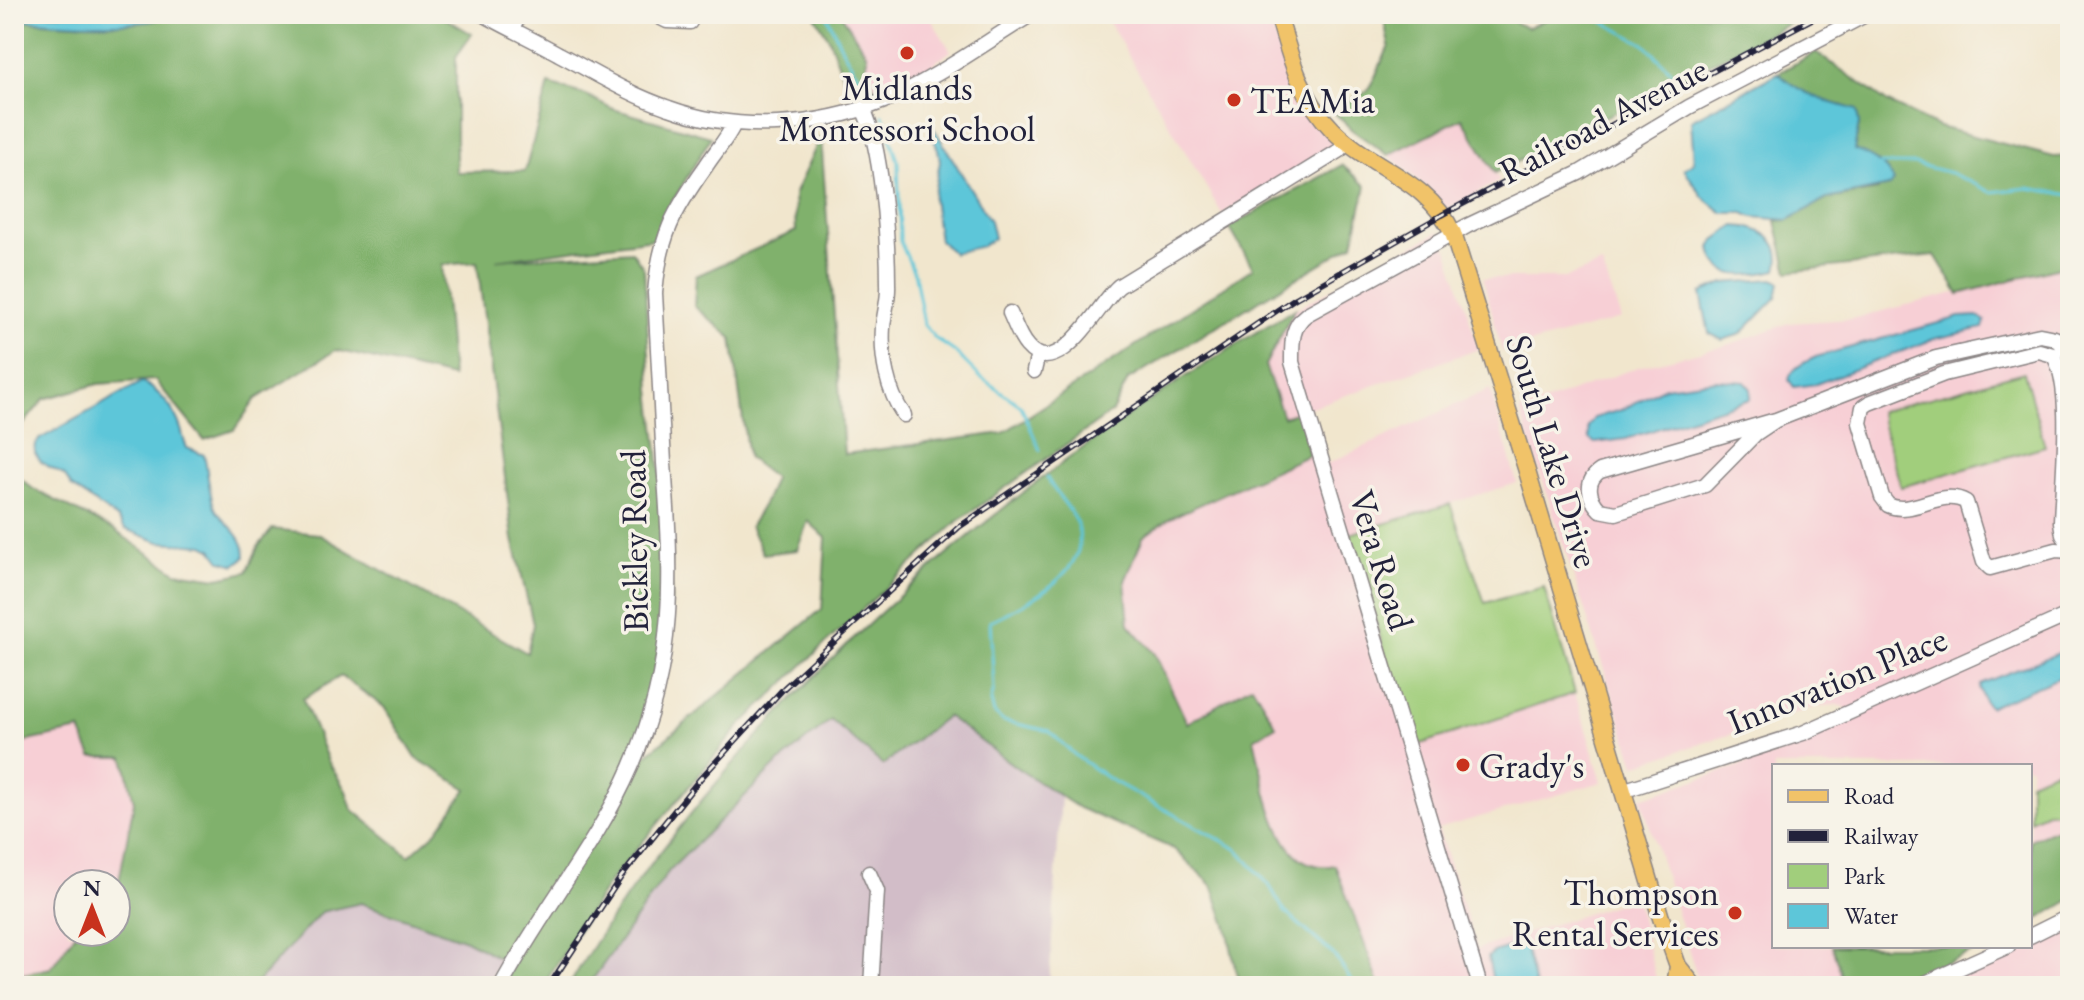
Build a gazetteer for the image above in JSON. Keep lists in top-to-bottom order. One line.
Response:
{"streets":{"main road":["South Lake Drive"],"street":["Railroad Avenue","Bickley Road","Vera Road","Innovation Place"]},"crossings":[["Railroad Avenue","South Lake Drive"],["Railroad Avenue","Vera Road"],["South Lake Drive","Vera Road"],["South Lake Drive","Innovation Place"]],"places":["Midlands Montessori School","TEAMia","Grady's","Thompson Rental Services"],"legend":["Road","Railway","Park","Water"],"north":"top"}
